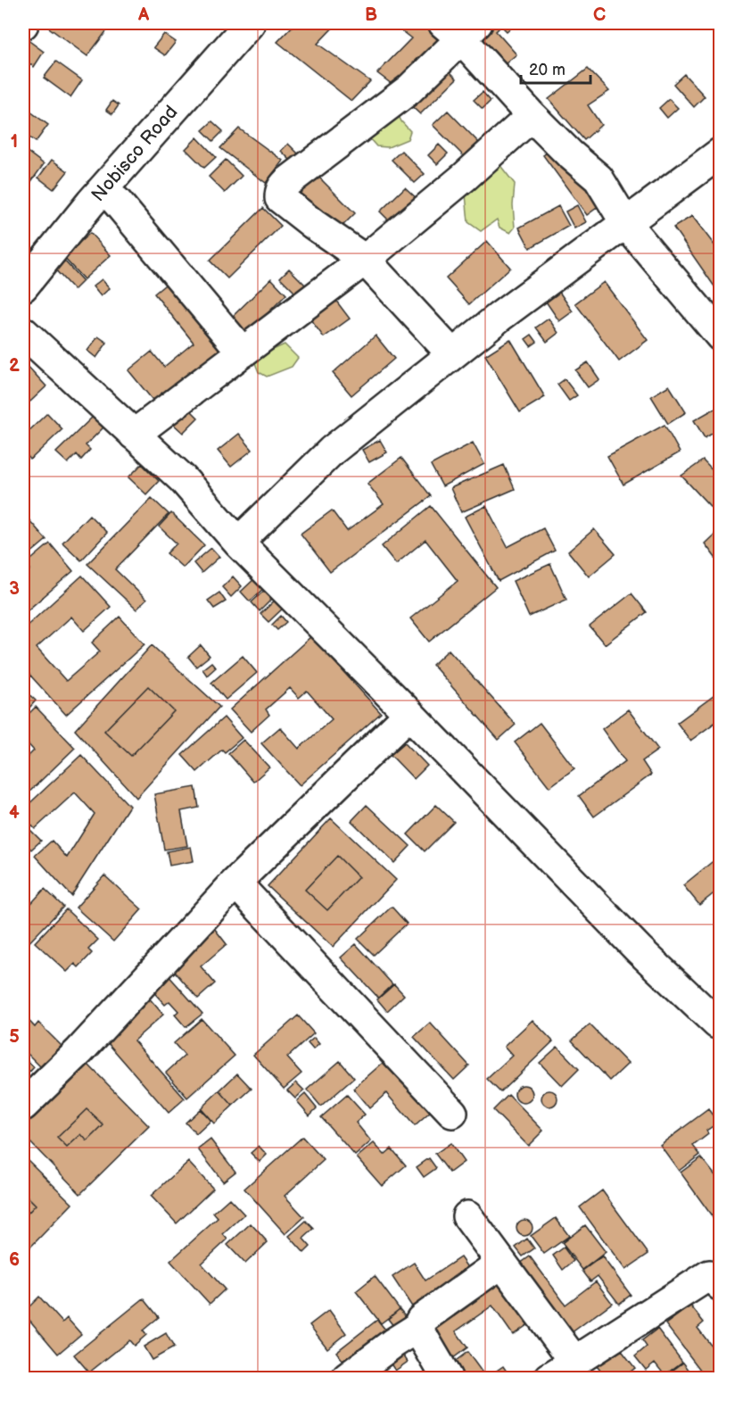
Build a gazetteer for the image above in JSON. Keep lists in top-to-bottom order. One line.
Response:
{"streets":{"street":["Nobisco Road"]},"scale_bar":"20 m","grid":{"columns":["A","B","C"],"rows":["1","2","3","4","5","6"]}}
